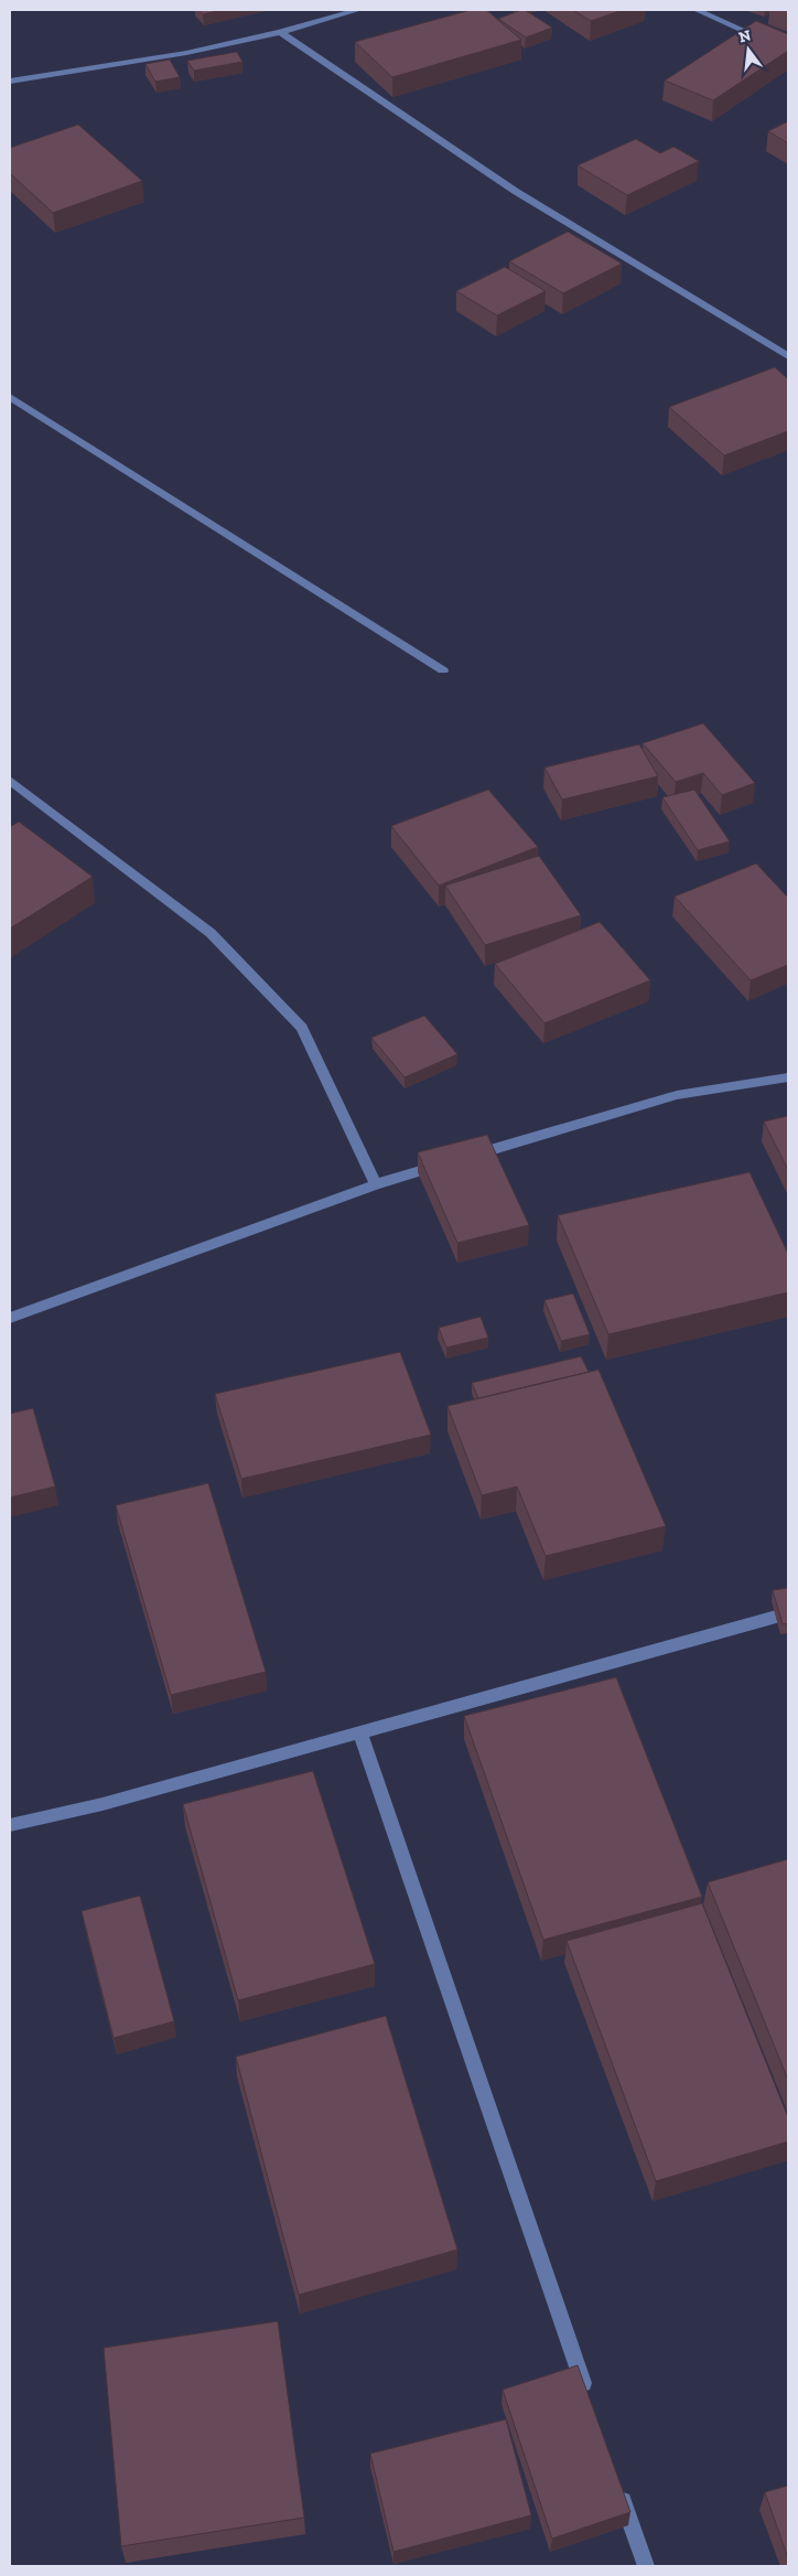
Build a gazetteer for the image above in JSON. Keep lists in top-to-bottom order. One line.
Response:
{"north":"top"}
